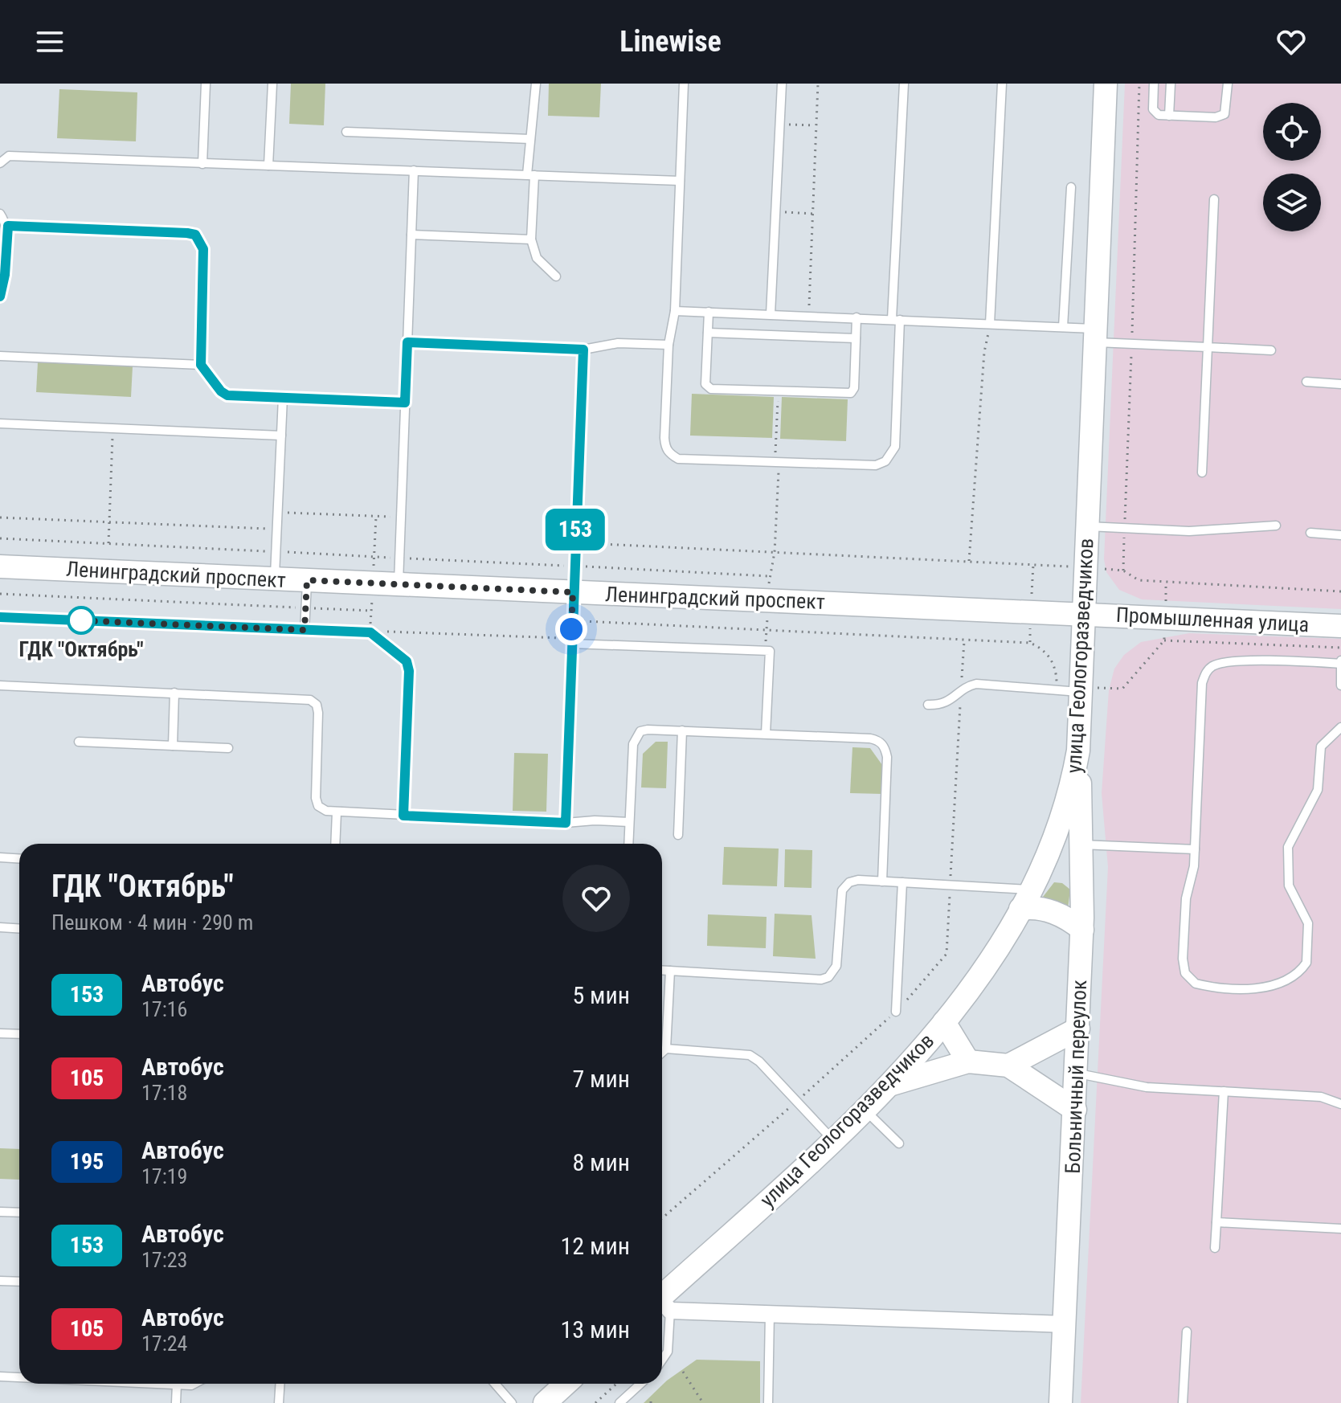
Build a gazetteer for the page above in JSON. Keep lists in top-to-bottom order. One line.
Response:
{"streets":{"street":["Ленинградский проспект","Промышленная улица","улица Геологоразведчиков","Больничный переулок"]},"crossings":[["Ленинградский проспект","Промышленная улица"],["Ленинградский проспект","улица Геологоразведчиков"],["Промышленная улица","улица Геологоразведчиков"],["улица Геологоразведчиков","Больничный переулок"]],"places":["ГДК \"Октябрь\""],"lines":["bus line 153"],"page":{"header":"Linewise","on_map":"153","heading":["ГДК \"Октябрь\"","Пешком · 4 мин · 290 m"],"list":[{"mark":"153","name":"Автобус","note":"17:16","value":"5 мин"},{"mark":"105","name":"Автобус","note":"17:18","value":"7 мин"},{"mark":"195","name":"Автобус","note":"17:19","value":"8 мин"},{"mark":"153","name":"Автобус","note":"17:23","value":"12 мин"},{"mark":"105","name":"Автобус","note":"17:24","value":"13 мин"}]}}
